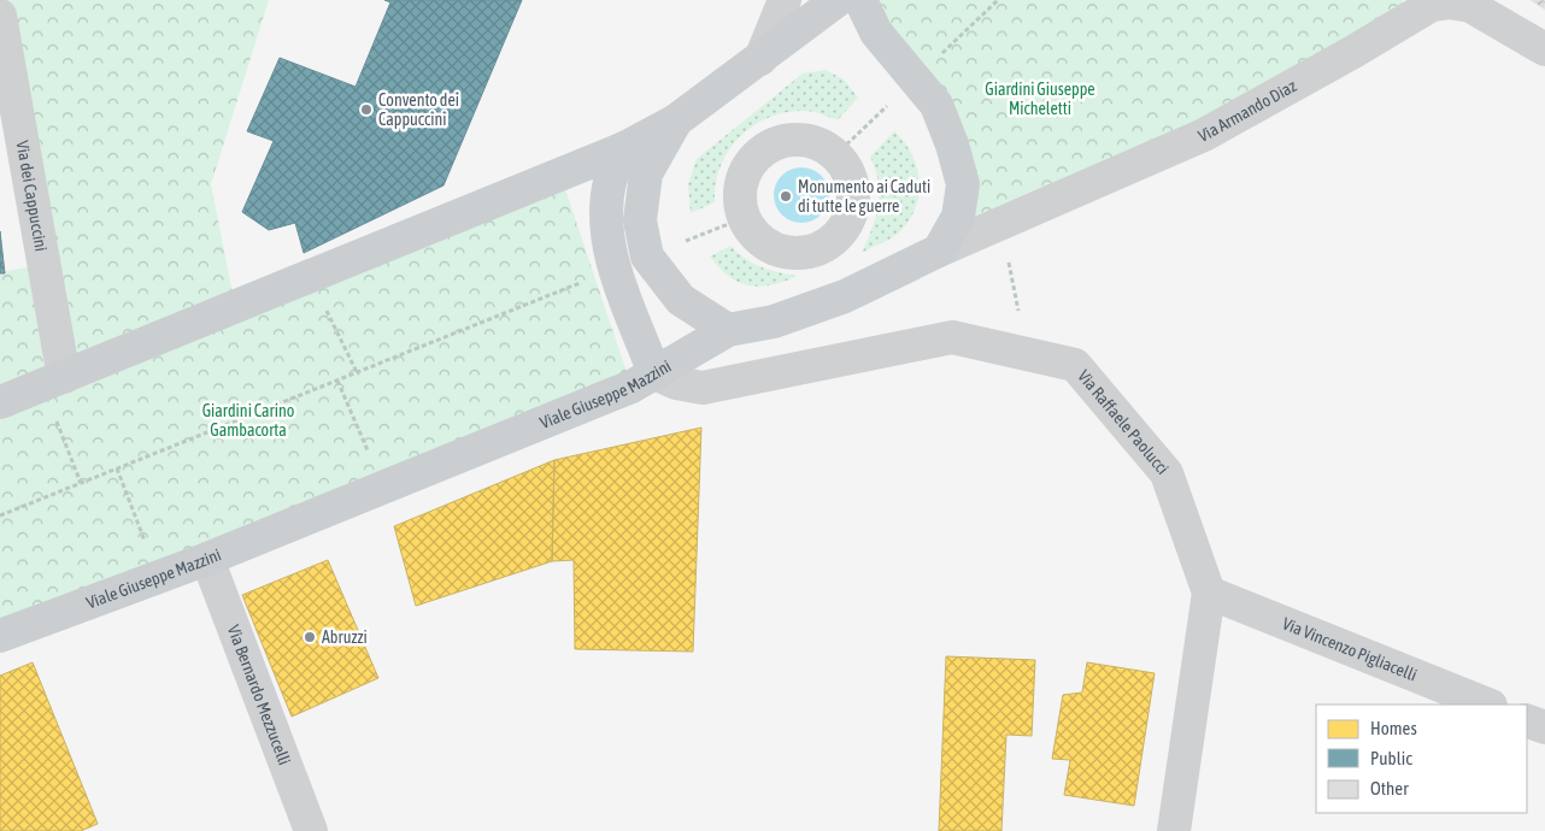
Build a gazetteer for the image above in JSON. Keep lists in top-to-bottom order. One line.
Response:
{"streets":{"main road":["Viale Giuseppe Mazzini"],"street":["Via Armando Diaz","Via dei Cappuccini","Via Raffaele Paolucci","Via Vincenzo Pigliacelli","Via Bernardo Mezzucelli"]},"crossings":[["Via Armando Diaz","Viale Giuseppe Mazzini"],["Viale Giuseppe Mazzini","Via Raffaele Paolucci"],["Viale Giuseppe Mazzini","Via Bernardo Mezzucelli"],["Via Raffaele Paolucci","Via Vincenzo Pigliacelli"]],"parks":["Giardini Giuseppe Micheletti","Giardini Carino Gambacorta"],"places":["Convento dei Cappuccini","Monumento ai Caduti di tutte le guerre","Abruzzi"],"legend":["Homes","Public","Other"]}
